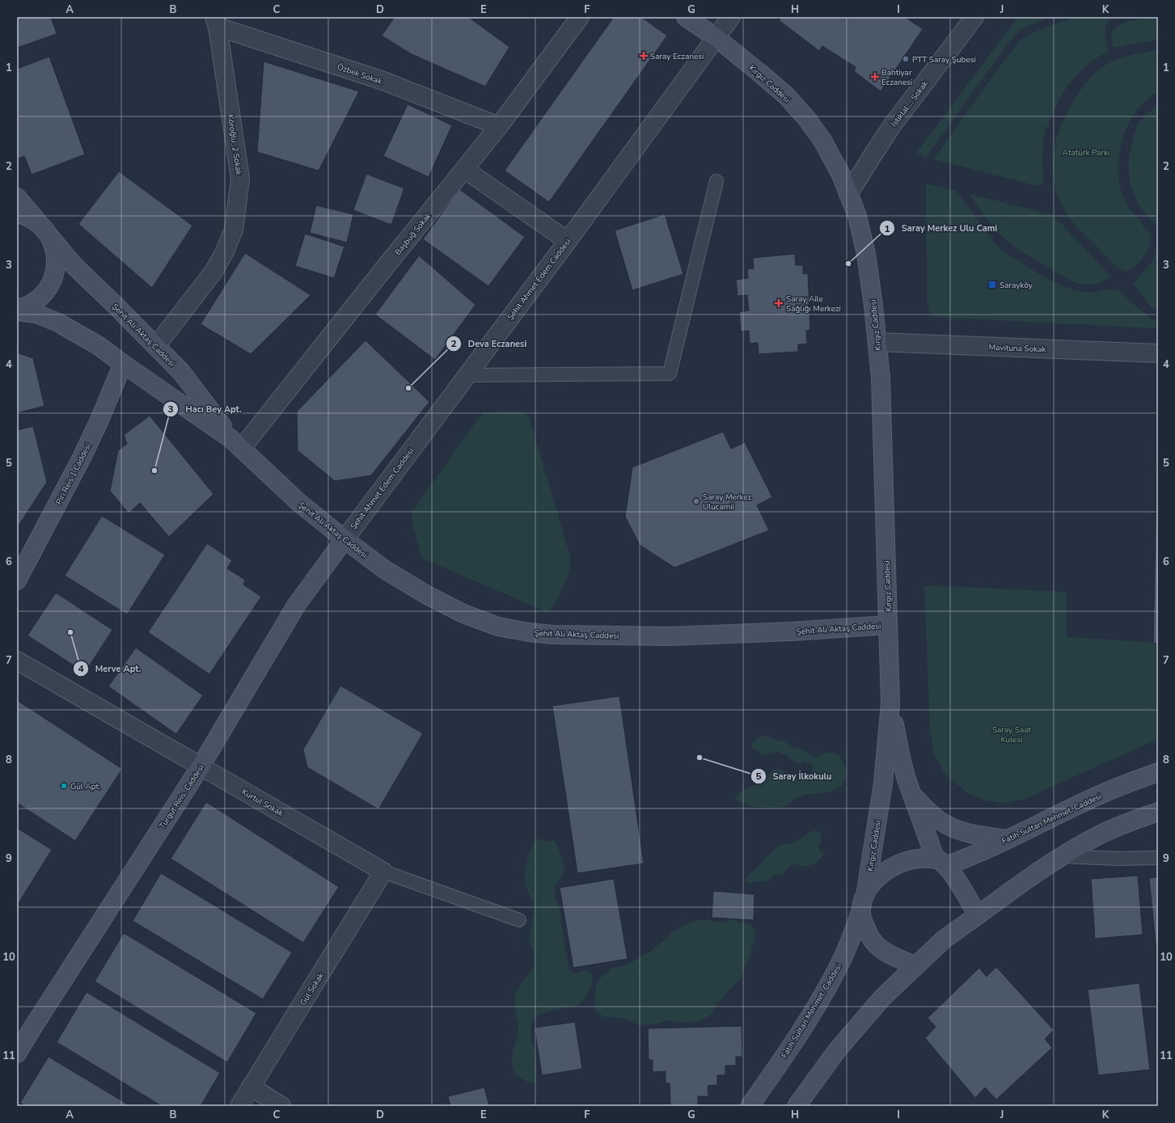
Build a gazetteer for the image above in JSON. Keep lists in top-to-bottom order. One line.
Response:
{"streets":{"street":["Özbek Sokak","Kırgız Caddesi","İstiklal.... Sokak","Köroğlu_2 Sokak","Başbuğ Sokak","Şehit Ahmet Edem Caddesi","Şehit Ali Aktaş Caddesi","Mavituna Sokak","Piri Reis 1 Caddesi","Turgut Reis. Caddesi","Kurtul Sokak","Fatih Sultan Mehmet. Caddesi","Gül Sokak"]},"crossings":[["Özbek Sokak","Köroğlu_2 Sokak"],["Özbek Sokak","Başbuğ Sokak"],["Kırgız Caddesi","İstiklal.... Sokak"],["Kırgız Caddesi","Şehit Ahmet Edem Caddesi"],["Kırgız Caddesi","Şehit Ali Aktaş Caddesi"],["Kırgız Caddesi","Mavituna Sokak"],["Kırgız Caddesi","Fatih Sultan Mehmet. Caddesi"],["Köroğlu_2 Sokak","Şehit Ali Aktaş Caddesi"],["Başbuğ Sokak","Şehit Ali Aktaş Caddesi"],["Şehit Ahmet Edem Caddesi","Şehit Ali Aktaş Caddesi"],["Şehit Ahmet Edem Caddesi","Turgut Reis. Caddesi"],["Şehit Ali Aktaş Caddesi","Piri Reis 1 Caddesi"],["Şehit Ali Aktaş Caddesi","Turgut Reis. Caddesi"],["Turgut Reis. Caddesi","Kurtul Sokak"],["Kurtul Sokak","Gül Sokak"]],"parks":["Atatürk Parkı","Saray Saat Kulesi"],"places":{"health":["Saray Eczanesi","Bahtiyar Eczanesi","Saray Aile Sağlığı Merkezi"],"other":["PTT Saray Şubesi","Saray Merkez Ulu Cami","Deva Eczanesi","Hacı Bey Apt.","Saray Merkez Ulucamii","Merve Apt.","Saray İlkokulu","Gül Apt."],"transit":["Sarayköy"]},"grid":{"columns":["A","B","C","D","E","F","G","H","I","J","K"],"rows":["1","2","3","4","5","6","7","8","9","10","11"]}}
